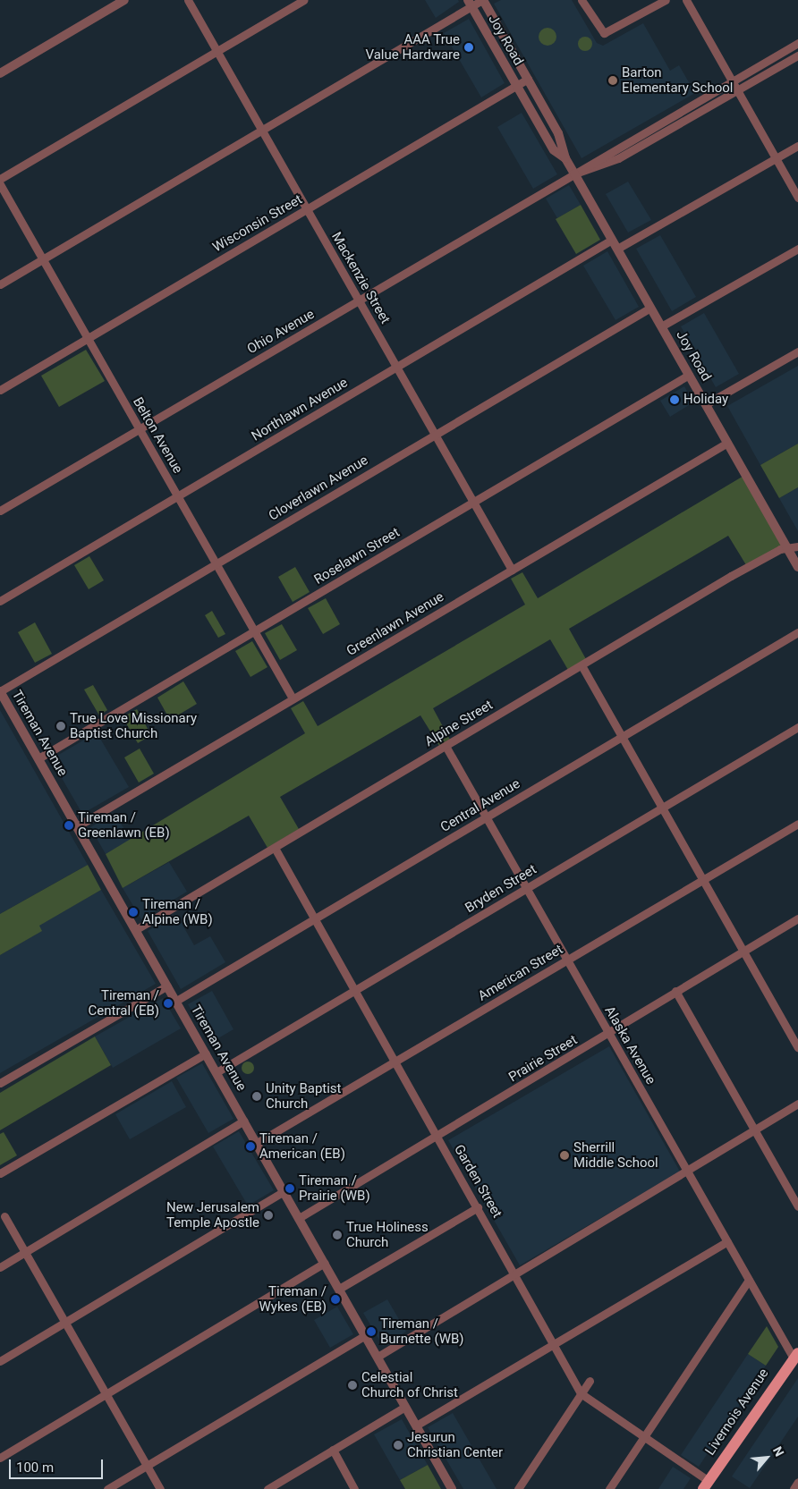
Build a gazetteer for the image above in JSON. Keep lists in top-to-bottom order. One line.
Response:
{"streets":{"main road":["Livernois Avenue"],"street":["Joy Road","Wisconsin Street","Mackenzie Street","Ohio Avenue","Northlawn Avenue","Belton Avenue","Cloverlawn Avenue","Roselawn Street","Greenlawn Avenue","Alpine Street","Tireman Avenue","Central Avenue","Bryden Street","American Street","Alaska Avenue","Prairie Street","Garden Street"]},"crossings":[["Joy Road","Wisconsin Street"],["Joy Road","Ohio Avenue"],["Joy Road","Northlawn Avenue"],["Joy Road","Cloverlawn Avenue"],["Joy Road","Roselawn Street"],["Joy Road","Greenlawn Avenue"],["Joy Road","Alpine Street"],["Wisconsin Street","Mackenzie Street"],["Wisconsin Street","Belton Avenue"],["Mackenzie Street","Ohio Avenue"],["Mackenzie Street","Northlawn Avenue"],["Mackenzie Street","Cloverlawn Avenue"],["Mackenzie Street","Roselawn Street"],["Mackenzie Street","Greenlawn Avenue"],["Ohio Avenue","Belton Avenue"],["Northlawn Avenue","Belton Avenue"],["Belton Avenue","Cloverlawn Avenue"],["Belton Avenue","Roselawn Street"],["Belton Avenue","Greenlawn Avenue"],["Cloverlawn Avenue","Tireman Avenue"],["Roselawn Street","Tireman Avenue"],["Greenlawn Avenue","Tireman Avenue"],["Alpine Street","Tireman Avenue"],["Alpine Street","Alaska Avenue"],["Alpine Street","Garden Street"],["Tireman Avenue","Central Avenue"],["Tireman Avenue","Bryden Street"],["Tireman Avenue","American Street"],["Tireman Avenue","Prairie Street"],["Central Avenue","Alaska Avenue"],["Central Avenue","Garden Street"],["Bryden Street","Alaska Avenue"],["Bryden Street","Garden Street"],["American Street","Alaska Avenue"],["American Street","Garden Street"],["Alaska Avenue","Prairie Street"],["Alaska Avenue","Livernois Avenue"],["Prairie Street","Garden Street"],["Garden Street","Livernois Avenue"]],"places":["AAA True Value Hardware","Barton Elementary School","Holiday","True Love Missionary Baptist Church","Tireman / Greenlawn (EB)","Tireman / Alpine (WB)","Tireman / Central (EB)","Unity Baptist Church","Tireman / American (EB)","Sherrill Middle School","Tireman / Prairie (WB)","New Jerusalem Temple Apostle","True Holiness Church","Tireman / Wykes (EB)","Tireman / Burnette (WB)","Celestial Church of Christ","Jesurun Christian Center"],"scale_bar":"100 m","north":"top right"}
